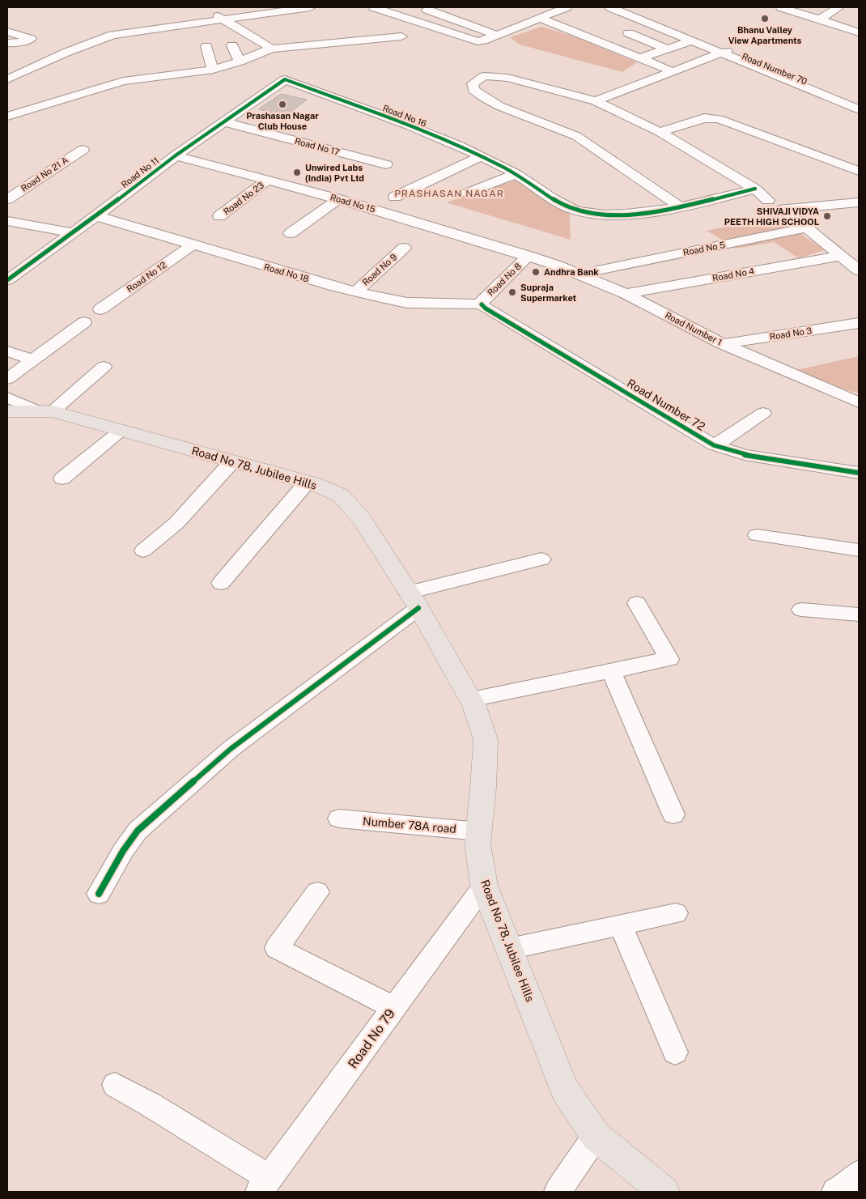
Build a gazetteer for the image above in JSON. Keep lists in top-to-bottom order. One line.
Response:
{"streets":{"main road":["Road No 78, Jubilee Hills"],"street":["Road Number 70","Road No 16","Road No 17","Road No 11","Road No 21 A","Road No 23","Road No 15","Road No 5","Road No 9","Road No 18","Road No 4","Road No 12","Road No 8","Road Number 1","Road No 3","Road Number 72","Number 78A road","Road No 79"]},"crossings":[["Road No 16","Road No 11"],["Road No 17","Road No 11"],["Road No 11","Road No 15"],["Road No 11","Road No 18"],["Road No 23","Road No 15"],["Road No 15","Road No 8"],["Road No 15","Road Number 1"],["Road No 9","Road No 18"],["Road No 18","Road No 12"],["Road No 18","Road No 8"],["Road No 18","Road Number 72"],["Road No 4","Road Number 1"],["Road No 8","Road Number 1"],["Road No 8","Road Number 72"],["Road Number 1","Road No 3"],["Road No 78, Jubilee Hills","Number 78A road"],["Road No 78, Jubilee Hills","Road No 79"]],"districts":["PRASHASAN NAGAR"],"places":["Bhanu Valley View Apartments","Prashasan Nagar Club House","Unwired Labs (India) Pvt Ltd","SHIVAJI VIDYA PEETH HIGH SCHOOL","Andhra Bank","Supraja Supermarket"]}
